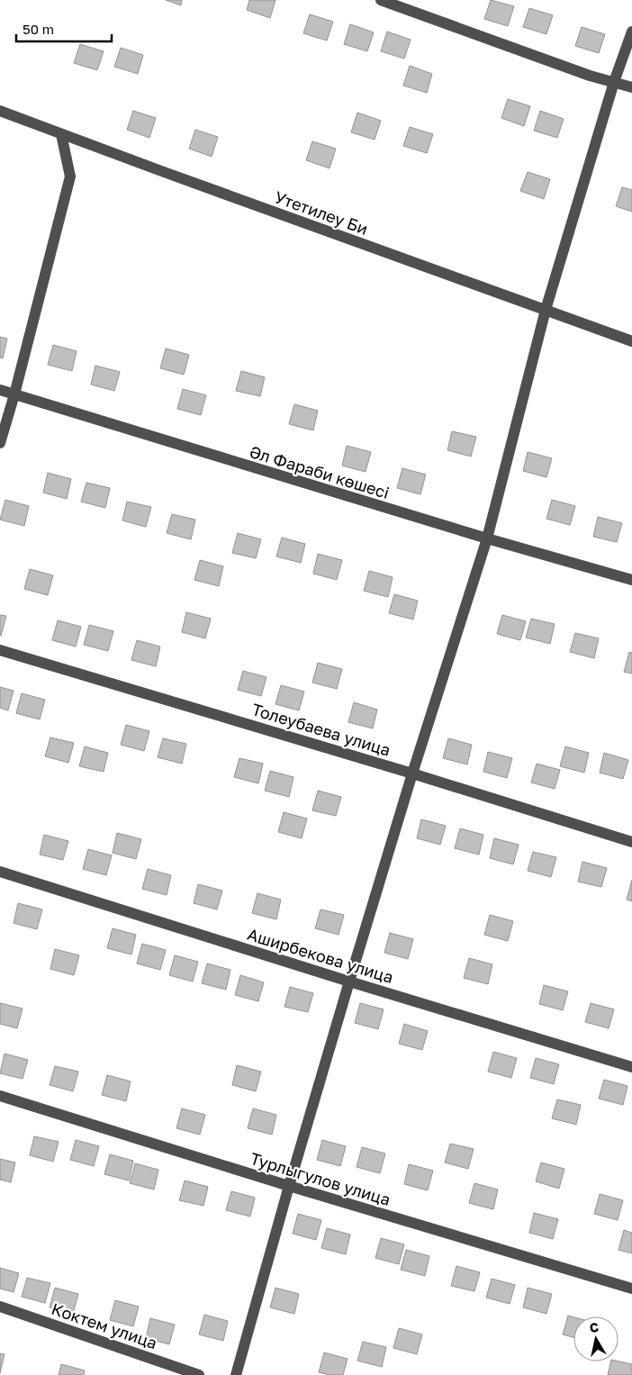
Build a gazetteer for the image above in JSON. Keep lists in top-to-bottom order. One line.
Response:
{"streets":{"street":["Утетилеу Би","Әл Фараби көшесі","Толеубаева улица","Аширбекова улица","Турлыгулов улица","Коктем улица"]},"scale_bar":"50 m","north":"top"}
